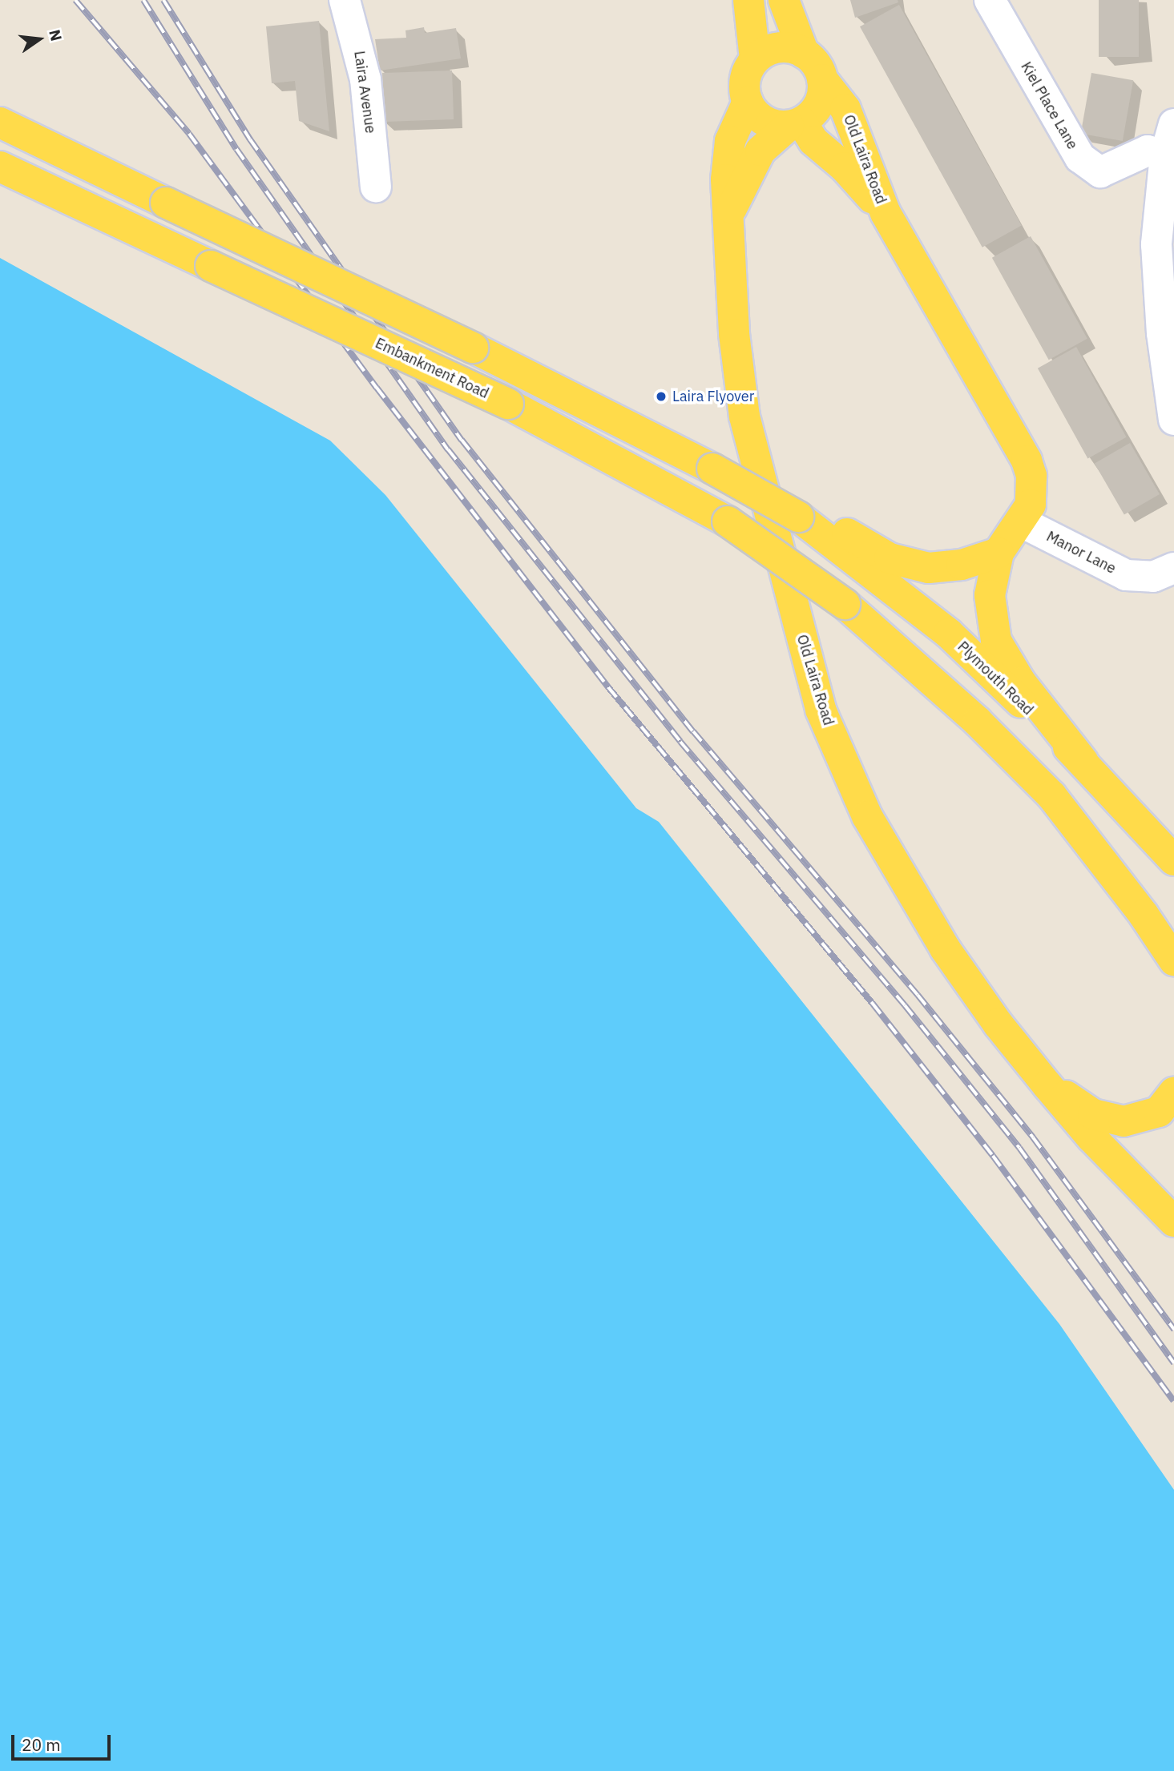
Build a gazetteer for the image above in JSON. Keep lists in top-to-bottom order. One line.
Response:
{"streets":{"main road":["Old Laira Road","Embankment Road","Plymouth Road"],"street":["Laira Avenue","Kiel Place Lane","Manor Lane"]},"crossings":[["Old Laira Road","Manor Lane"]],"places":["Laira Flyover"],"scale_bar":"20 m","north":"right"}
